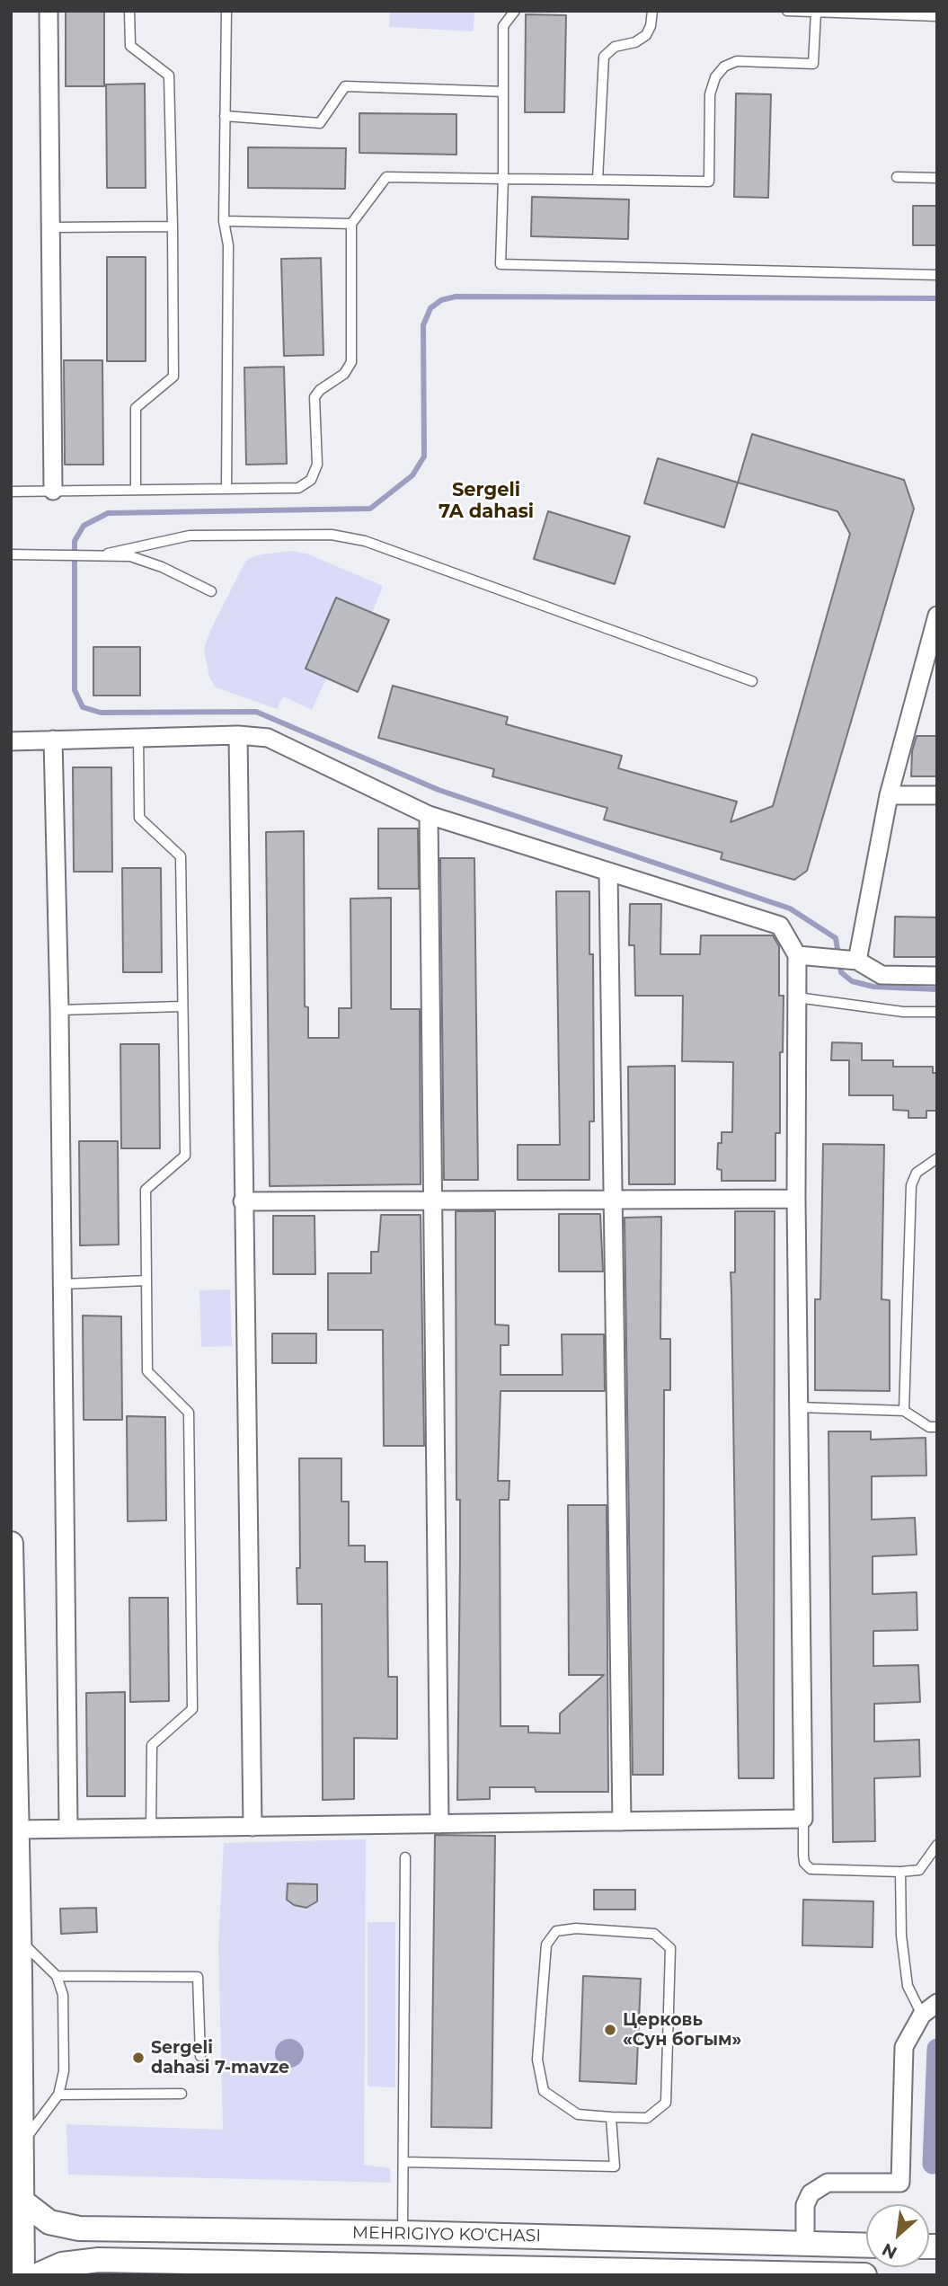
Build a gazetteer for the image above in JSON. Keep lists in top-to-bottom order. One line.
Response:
{"streets":{"main road":["MEHRIGIYO KO'CHASI"]},"districts":["Sergeli 7A dahasi"],"places":["Церковь «Сун богым»","Sergeli dahasi 7-mavze"],"north":"bottom left"}
